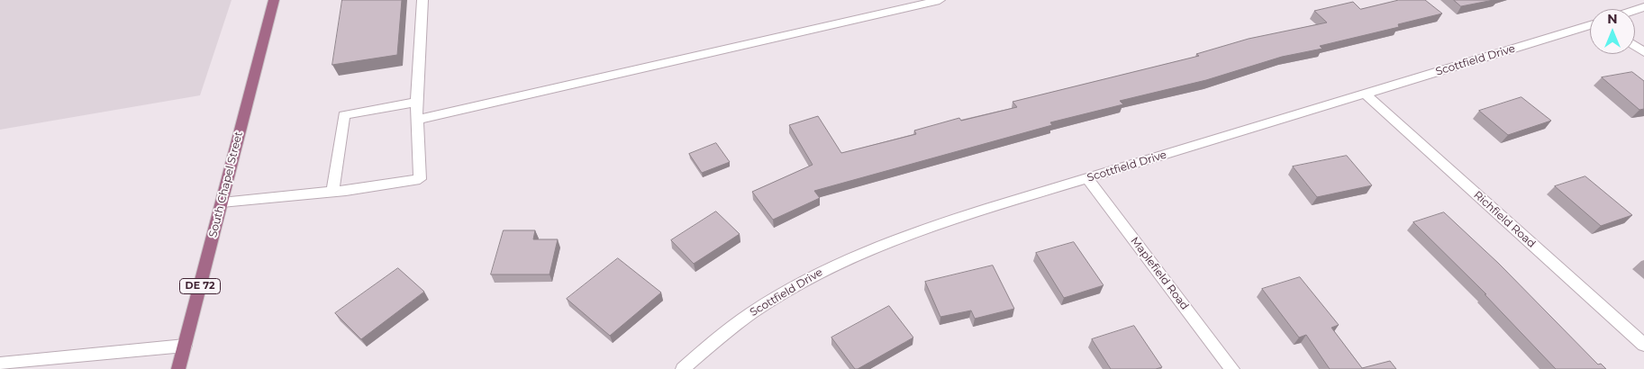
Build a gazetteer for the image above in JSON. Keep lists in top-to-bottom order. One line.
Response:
{"streets":{"main road":["South Chapel Street","DE 72"],"street":["Scottfield Drive","Richfield Road","Maplefield Road"]},"crossings":[["Scottfield Drive","Richfield Road"],["Scottfield Drive","Maplefield Road"]],"north":"top"}
